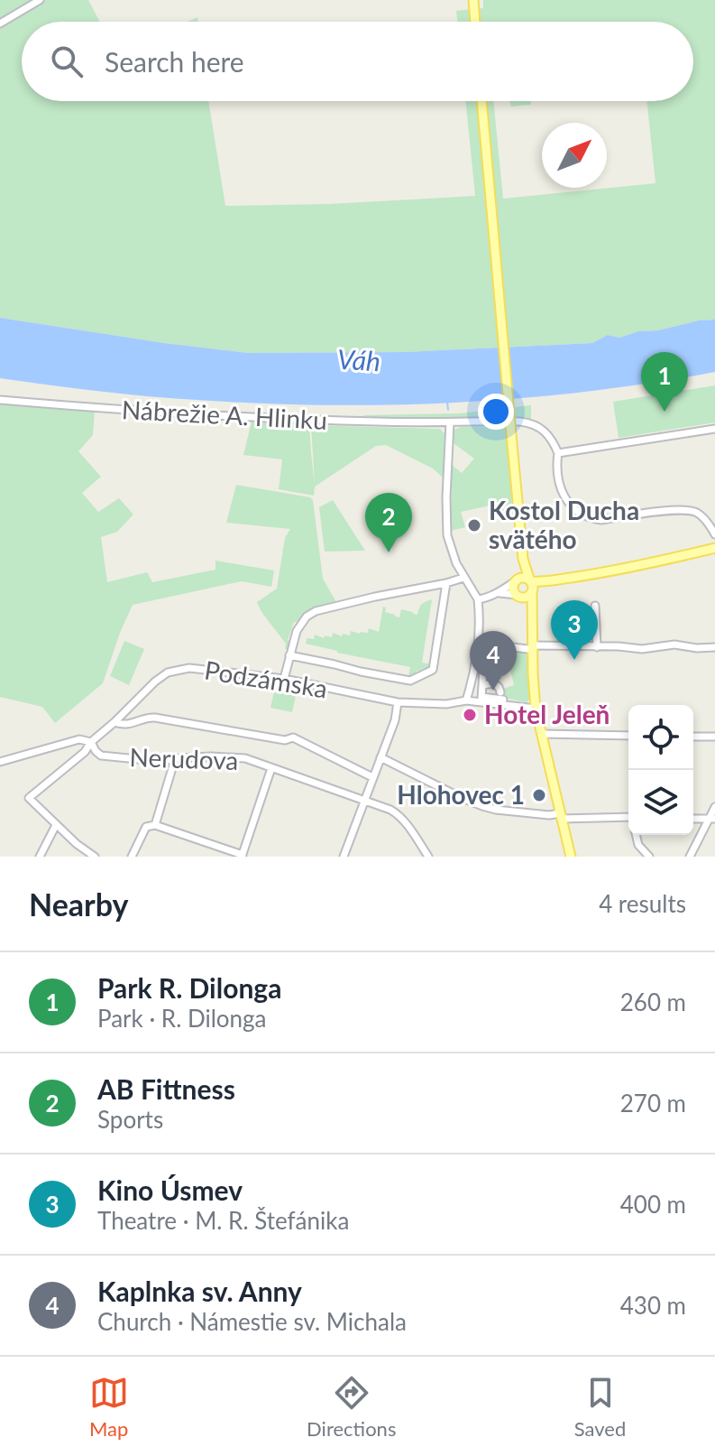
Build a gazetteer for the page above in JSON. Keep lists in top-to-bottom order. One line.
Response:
{"streets":{"street":["Nábrežie A. Hlinku","Podzámska","Nerudova"]},"crossings":[["Podzámska","Nerudova"]],"water":["Váh"],"places":["Kostol Ducha svätého","Hotel Jeleň","Hlohovec 1"],"north":"top right","page":{"search":"Search here","pins":["1","2","3","4"],"heading":["Nearby","4 results"],"list":[{"mark":"1","name":"Park R. Dilonga","note":"Park · R. Dilonga","value":"260 m"},{"mark":"2","name":"AB Fittness","note":"Sports","value":"270 m"},{"mark":"3","name":"Kino Úsmev","note":"Theatre · M. R. Štefánika","value":"400 m"},{"mark":"4","name":"Kaplnka sv. Anny","note":"Church · Námestie sv. Michala","value":"430 m"}],"nav":["Map","Directions","Saved"]}}
